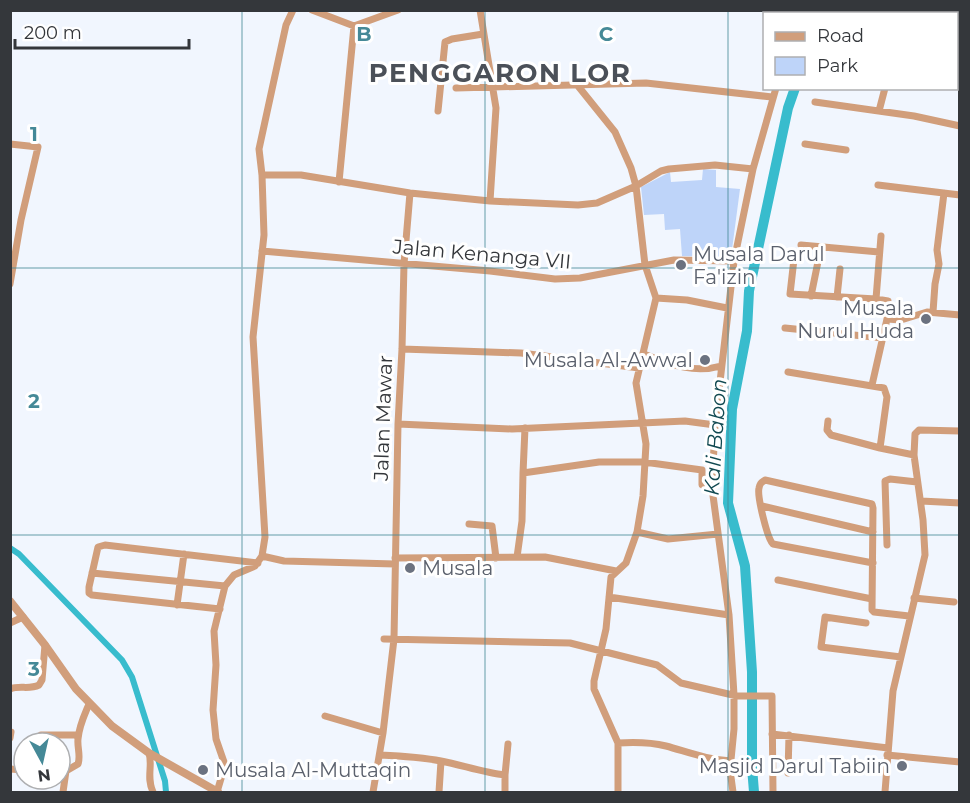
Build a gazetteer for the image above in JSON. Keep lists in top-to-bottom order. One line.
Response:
{"streets":{"street":["Jalan Kenanga VII","Jalan Mawar"]},"crossings":[["Jalan Kenanga VII","Jalan Mawar"]],"districts":["PENGGARON LOR"],"water":["Kali Babon"],"places":["Musala Darul Fa'izin","Musala Nurul Huda","Musala Al-Awwal","Musala","Masjid Darul Tabiin","Musala Al-Muttaqin"],"legend":["Road","Park"],"scale_bar":"200 m","north":"bottom","grid":{"columns":["B","C"],"rows":["1","2","3"]}}
